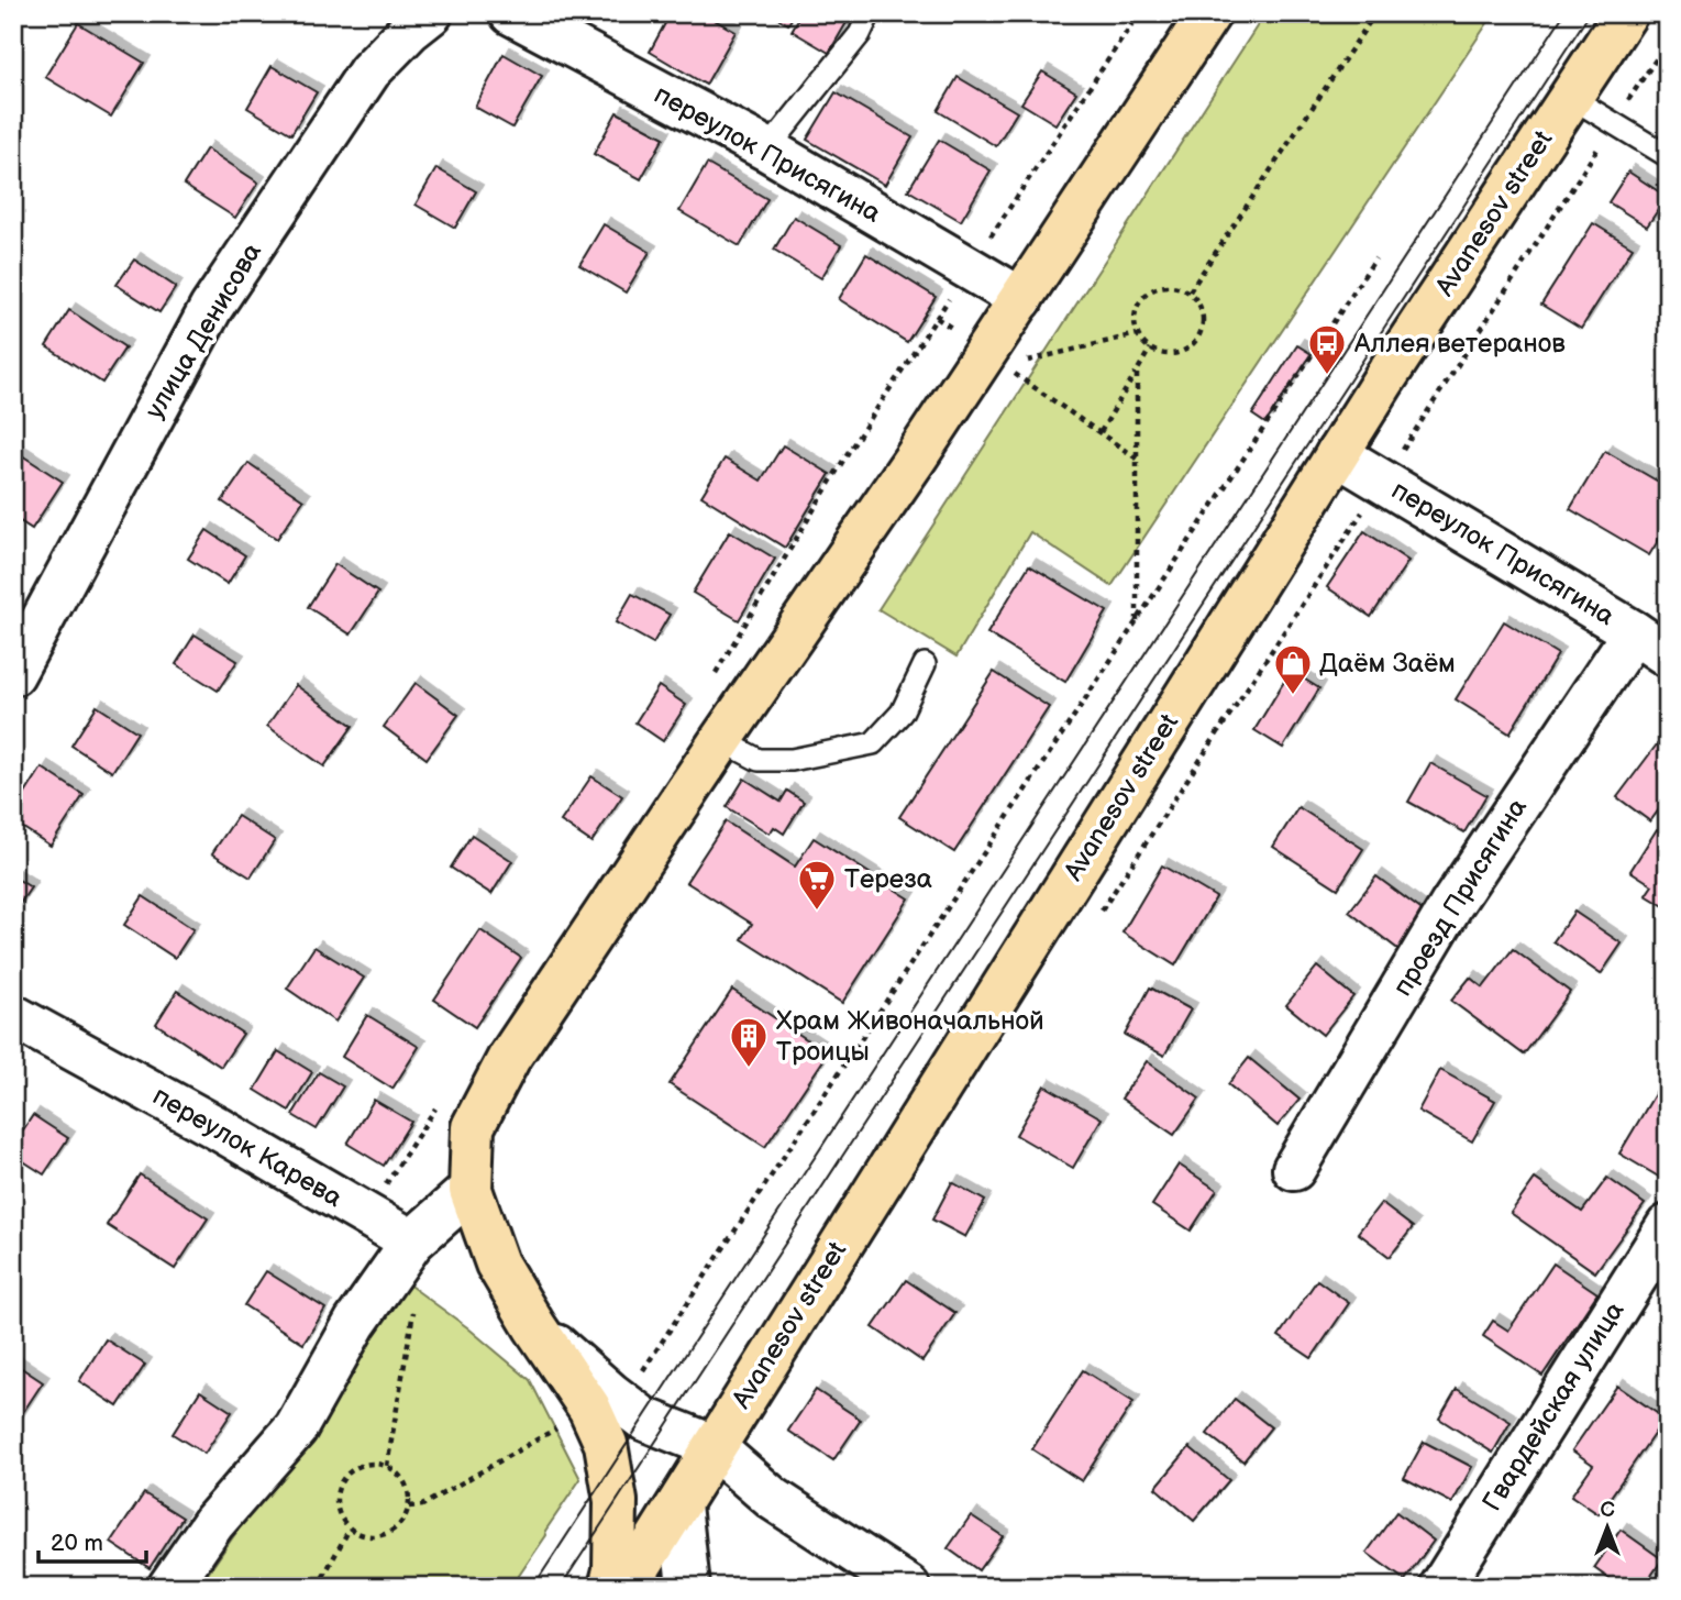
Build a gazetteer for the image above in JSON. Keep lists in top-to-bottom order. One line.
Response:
{"streets":{"highway":["Avanesov street"],"street":["переулок Присягина","улица Денисова","проезд Присягина","переулок Карева","Гвардейская улица"]},"crossings":[["переулок Присягина","Avanesov street"],["переулок Присягина","проезд Присягина"]],"places":{"bus stop":["Аллея ветеранов"],"shop":["Даём Заём"],"supermarket":["Тереза"],"building":["Храм Живоначальной Троицы"]},"scale_bar":"20 m","north":"top"}
